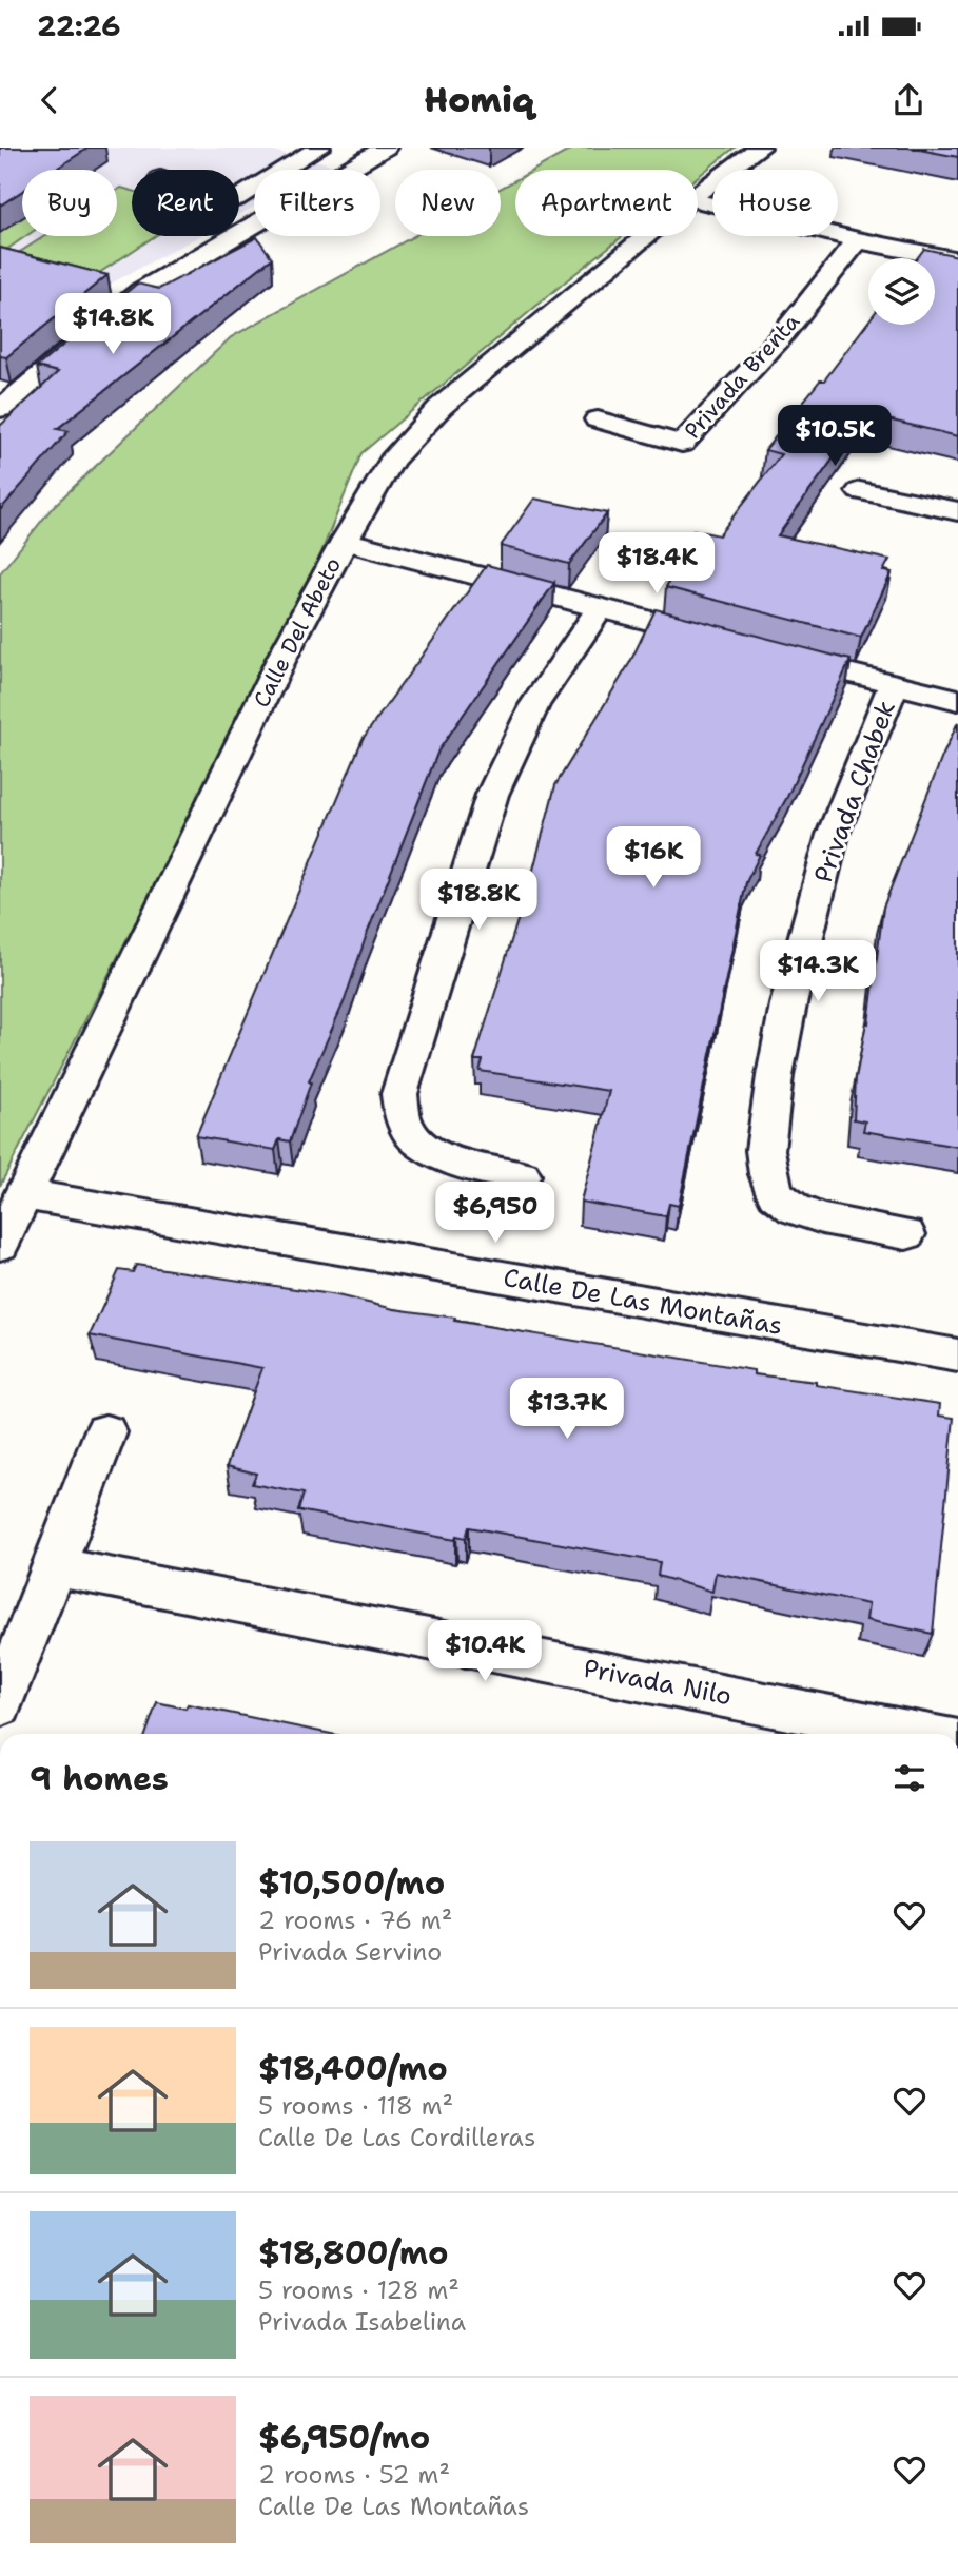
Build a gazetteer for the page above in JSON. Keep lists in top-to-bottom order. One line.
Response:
{"streets":{"street":["Privada Brenta","Calle Del Abeto","Privada Chabek","Calle De Las Montañas","Privada Nilo"]},"crossings":[["Calle Del Abeto","Calle De Las Montañas"]],"page":{"status":"22:26","header":"Homiq","chip":["Buy","Rent","Filters","New","Apartment","House"],"price":["$14.8K","$10.5K","$18.4K","$16K","$18.8K","$14.3K","$6,950","$13.7K","$10.4K"],"heading":"9 homes","list":[{"name":"$10,500/mo","note":"2 rooms · 76 m² · Privada Servino"},{"name":"$18,400/mo","note":"5 rooms · 118 m² · Calle De Las Cordilleras"},{"name":"$18,800/mo","note":"5 rooms · 128 m² · Privada Isabelina"},{"name":"$6,950/mo","note":"2 rooms · 52 m² · Calle De Las Montañas"}]}}
